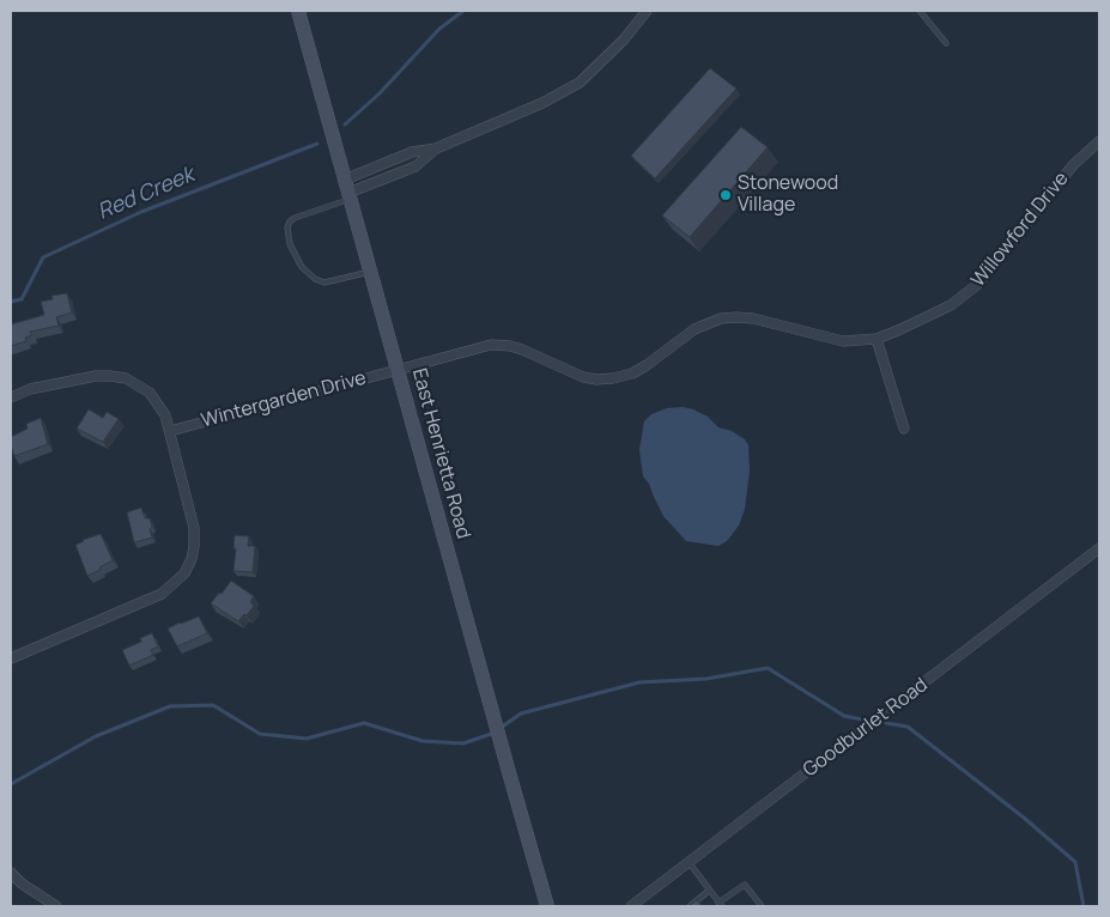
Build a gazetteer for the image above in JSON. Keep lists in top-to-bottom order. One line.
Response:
{"streets":{"main road":["East Henrietta Road"],"street":["Willowford Drive","Wintergarden Drive","Goodburlet Road"]},"crossings":[["Willowford Drive","Wintergarden Drive"],["Willowford Drive","East Henrietta Road"],["Wintergarden Drive","East Henrietta Road"]],"water":["Red Creek"],"places":["Stonewood Village"]}
